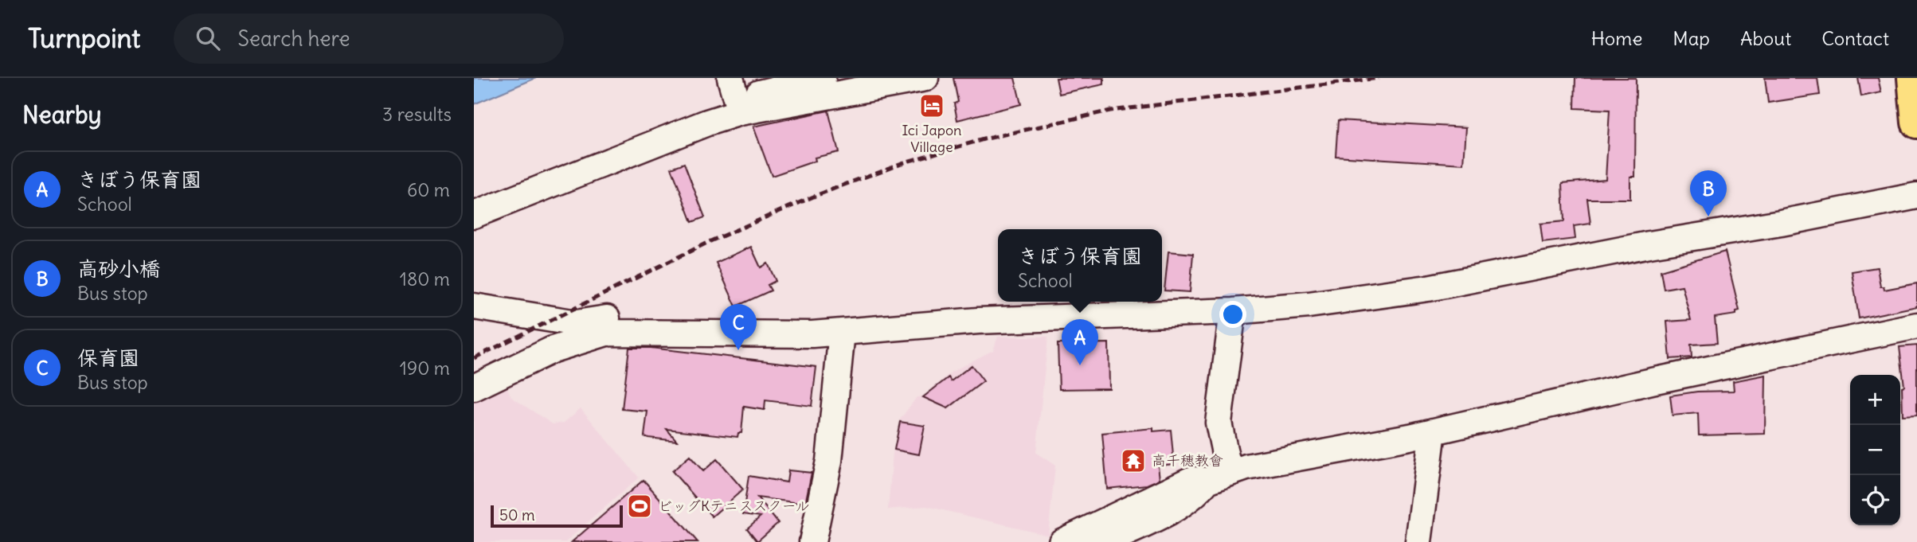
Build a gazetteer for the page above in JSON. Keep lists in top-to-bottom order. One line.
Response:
{"places":{"hotel":["Ici Japon Village"],"temple":["高千穂教會"],"sports":["ビッグKテニススクール"]},"scale_bar":"50 m","page":{"header":"Turnpoint","search":"Search here","nav":["Home","Map","About","Contact"],"heading":["Nearby","3 results"],"list":[{"mark":"A","name":"きぼう保育園","note":"School","value":"60 m"},{"mark":"B","name":"高砂小橋","note":"Bus stop","value":"180 m"},{"mark":"C","name":"保育園","note":"Bus stop","value":"190 m"}],"pins":["B","C","A"],"popup":["きぼう保育園","School"],"map_buttons":["+","−"],"scale":"50 m"}}
